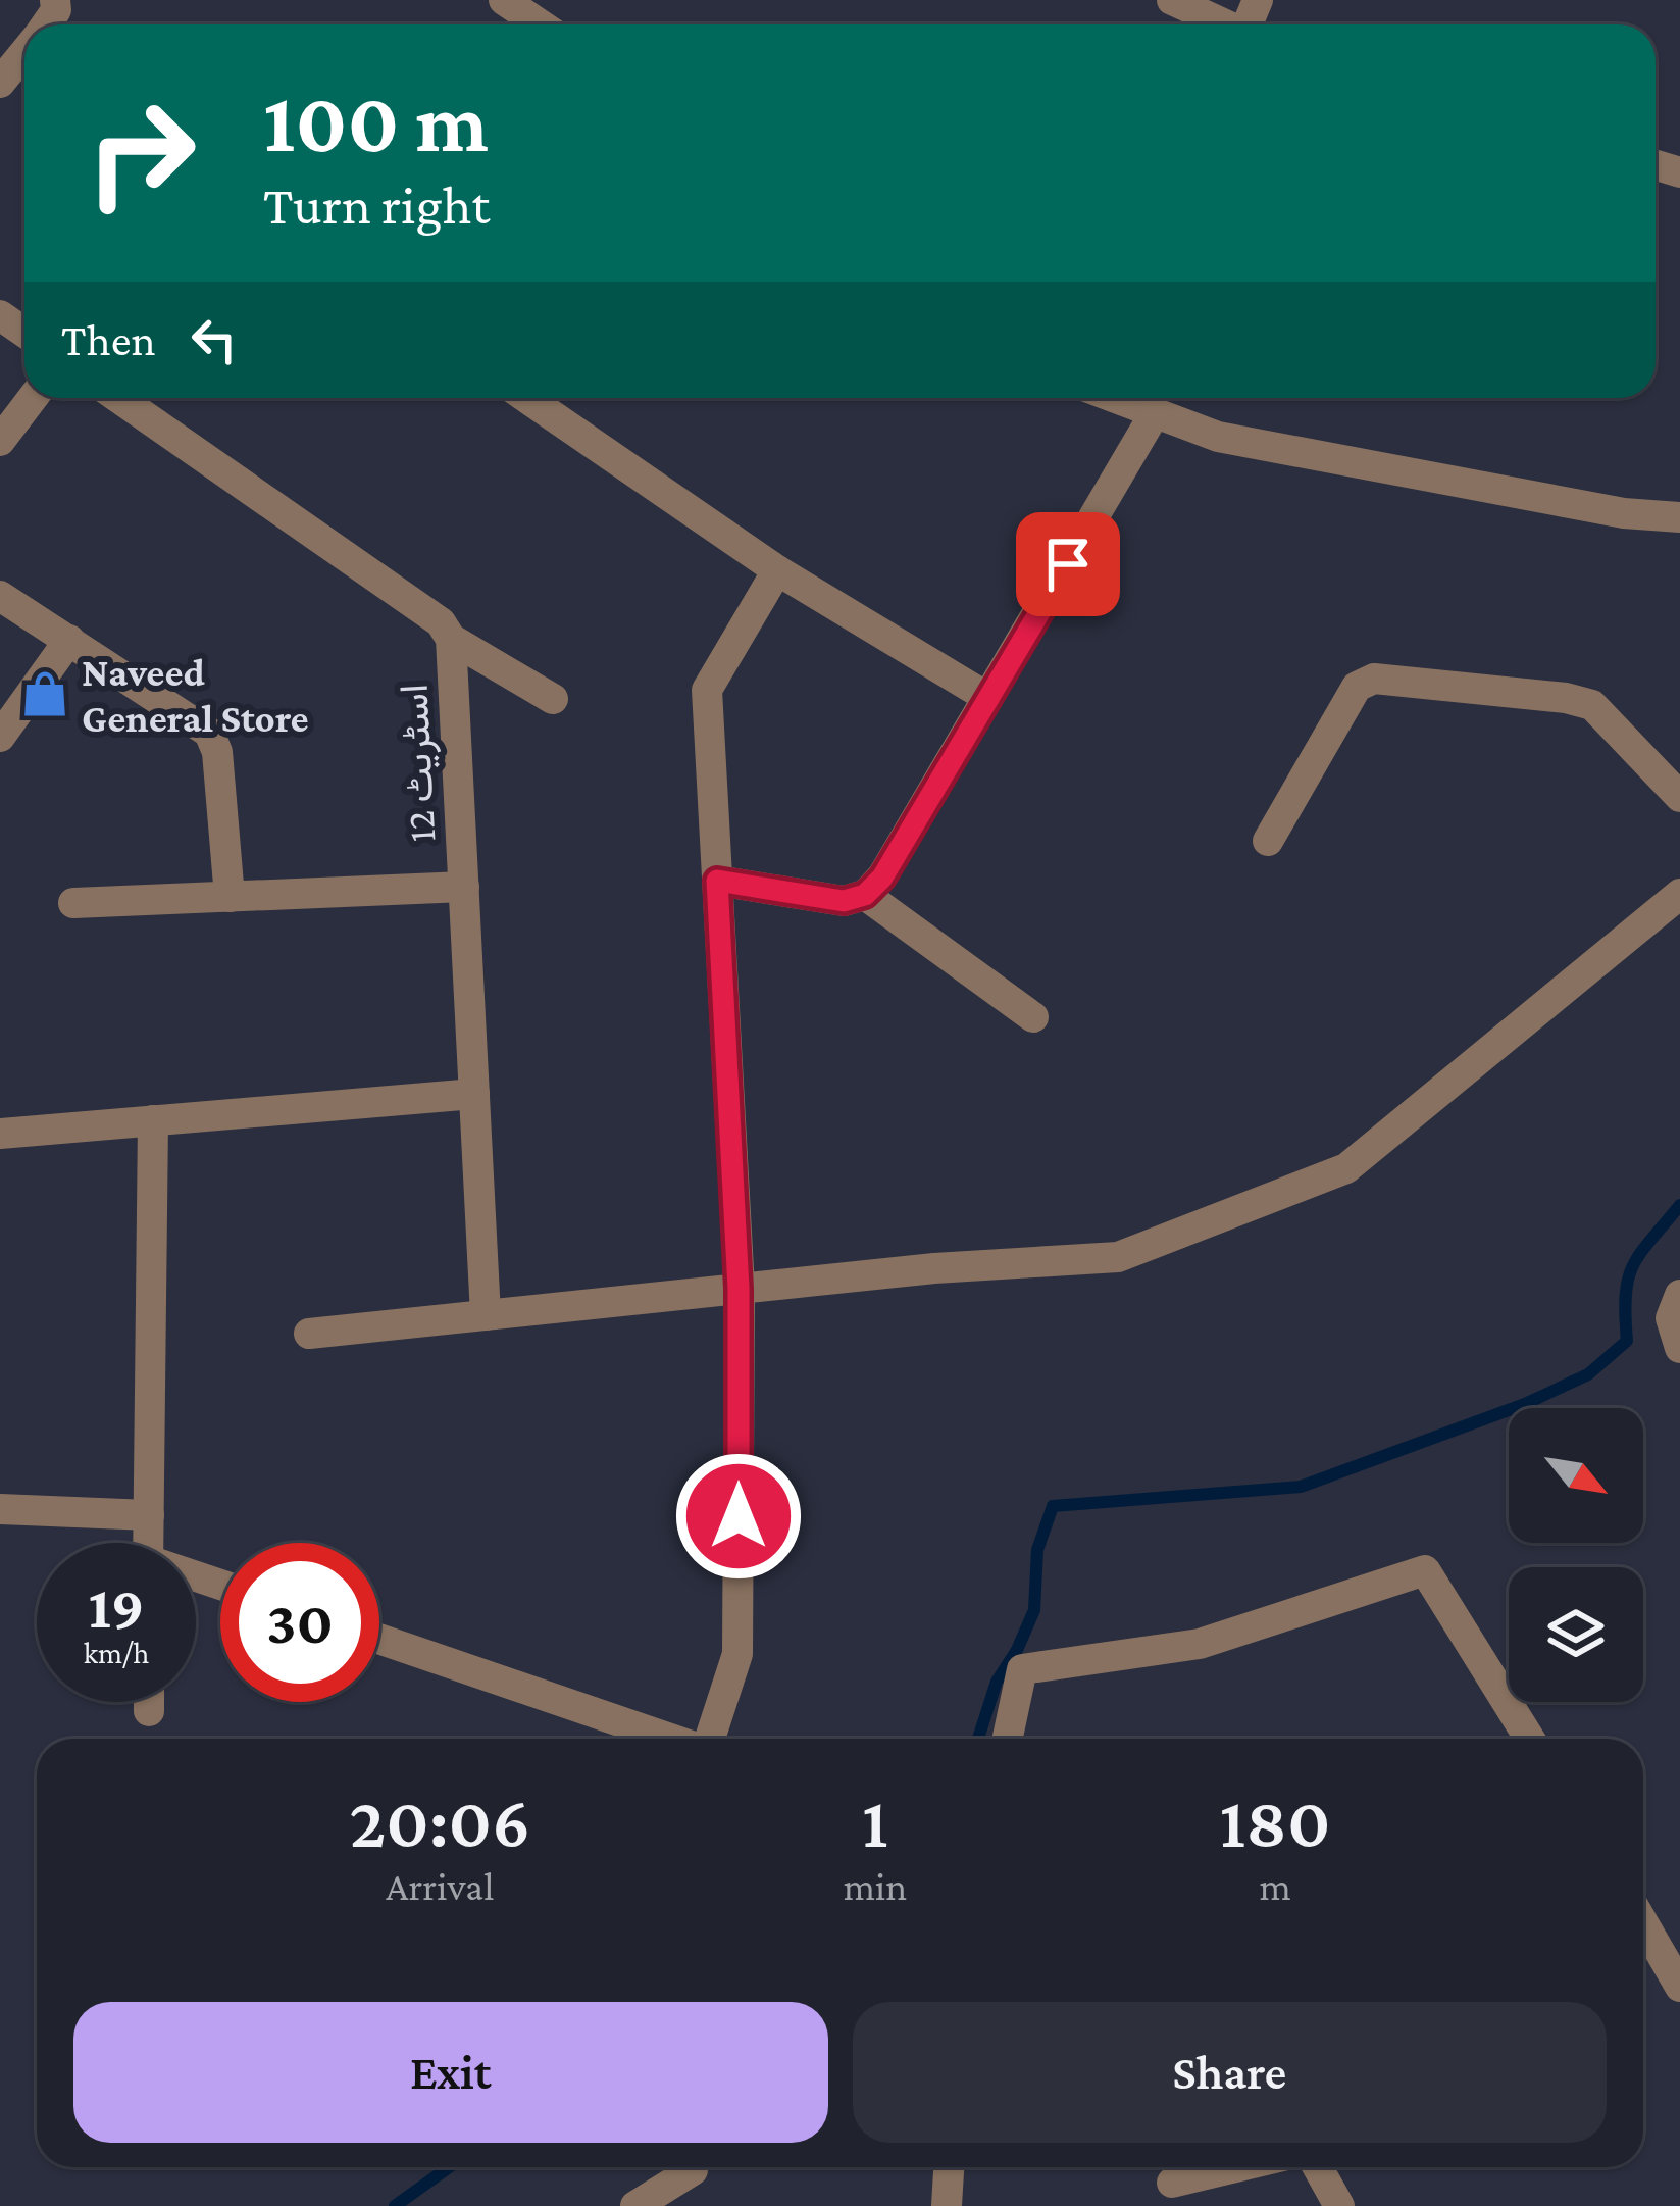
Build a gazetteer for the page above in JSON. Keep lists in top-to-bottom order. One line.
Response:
{"streets":{"street":["اسٹریٹ 12"]},"places":{"shop":["Naveed General Store"]},"north":"bottom right","page":{"turn":["100 m","Turn right"],"then":"Then","speed":"19 km/h","limit":"30","eta":["20:06","Arrival","1","min","180","m"],"buttons":["Exit","Share"]}}
